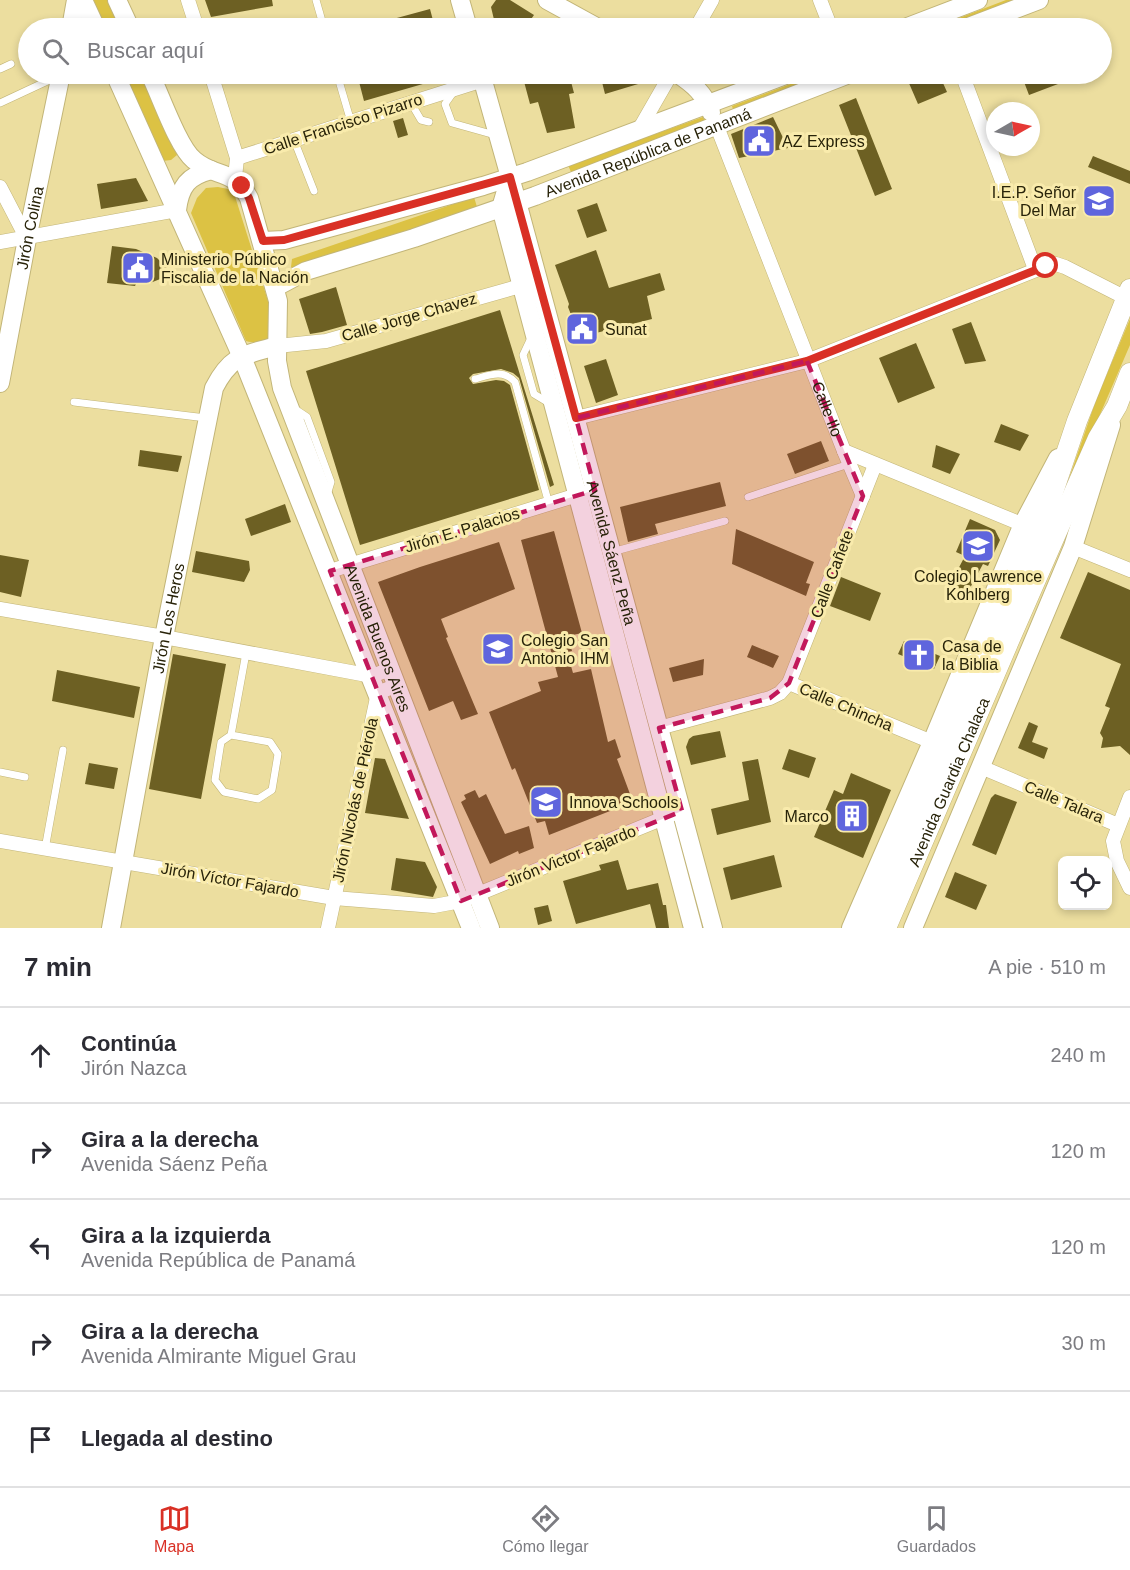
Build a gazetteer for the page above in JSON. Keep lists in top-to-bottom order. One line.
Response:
{"streets":{"main road":["Avenida República de Panamá","Jirón Colina","Calle Ilo","Avenida Sáenz Peña","Jirón Los Heros","Avenida Buenos Aires","Avenida Guardia Chalaca"],"street":["Calle Francisco Pizarro","Calle Jorge Chavez","Jirón E. Palacios","Calle Cañete","Calle Chincha","Jirón Nicolás de Piérola","Calle Talara","Jirón Victor Fajardo","Jirón Víctor Fajardo"]},"crossings":[["Avenida República de Panamá","Calle Ilo"],["Avenida República de Panamá","Avenida Sáenz Peña"],["Avenida República de Panamá","Avenida Buenos Aires"],["Calle Jorge Chavez","Avenida Sáenz Peña"],["Calle Jorge Chavez","Jirón Los Heros"],["Calle Jorge Chavez","Avenida Buenos Aires"],["Calle Ilo","Calle Cañete"],["Calle Ilo","Avenida Guardia Chalaca"],["Jirón E. Palacios","Avenida Sáenz Peña"],["Jirón E. Palacios","Avenida Buenos Aires"],["Avenida Sáenz Peña","Calle Chincha"],["Avenida Sáenz Peña","Jirón Victor Fajardo"],["Calle Cañete","Calle Chincha"],["Jirón Los Heros","Avenida Buenos Aires"],["Jirón Los Heros","Jirón Víctor Fajardo"],["Avenida Buenos Aires","Jirón Nicolás de Piérola"],["Avenida Buenos Aires","Jirón Victor Fajardo"],["Avenida Buenos Aires","Jirón Víctor Fajardo"],["Calle Chincha","Avenida Guardia Chalaca"],["Avenida Guardia Chalaca","Calle Talara"],["Jirón Nicolás de Piérola","Jirón Víctor Fajardo"],["Jirón Victor Fajardo","Jirón Víctor Fajardo"]],"places":{"public building":["AZ Express","Ministerio Público Fiscalia de la Nación","Sunat"],"school or university":["I.E.P. Señor Del Mar","Colegio Lawrence Kohlberg","Colegio San Antonio IHM","Innova Schools"],"church":["Casa de la Biblia"],"building":["Marco"]},"north":"right","page":{"search":"Buscar aquí","heading":["7 min","A pie · 510 m"],"list":[["Continúa","Jirón Nazca","240 m"],["Gira a la derecha","Avenida Sáenz Peña","120 m"],["Gira a la izquierda","Avenida República de Panamá","120 m"],["Gira a la derecha","Avenida Almirante Miguel Grau","30 m"],"Llegada al destino"],"nav":["Mapa","Cómo llegar","Guardados"]}}
